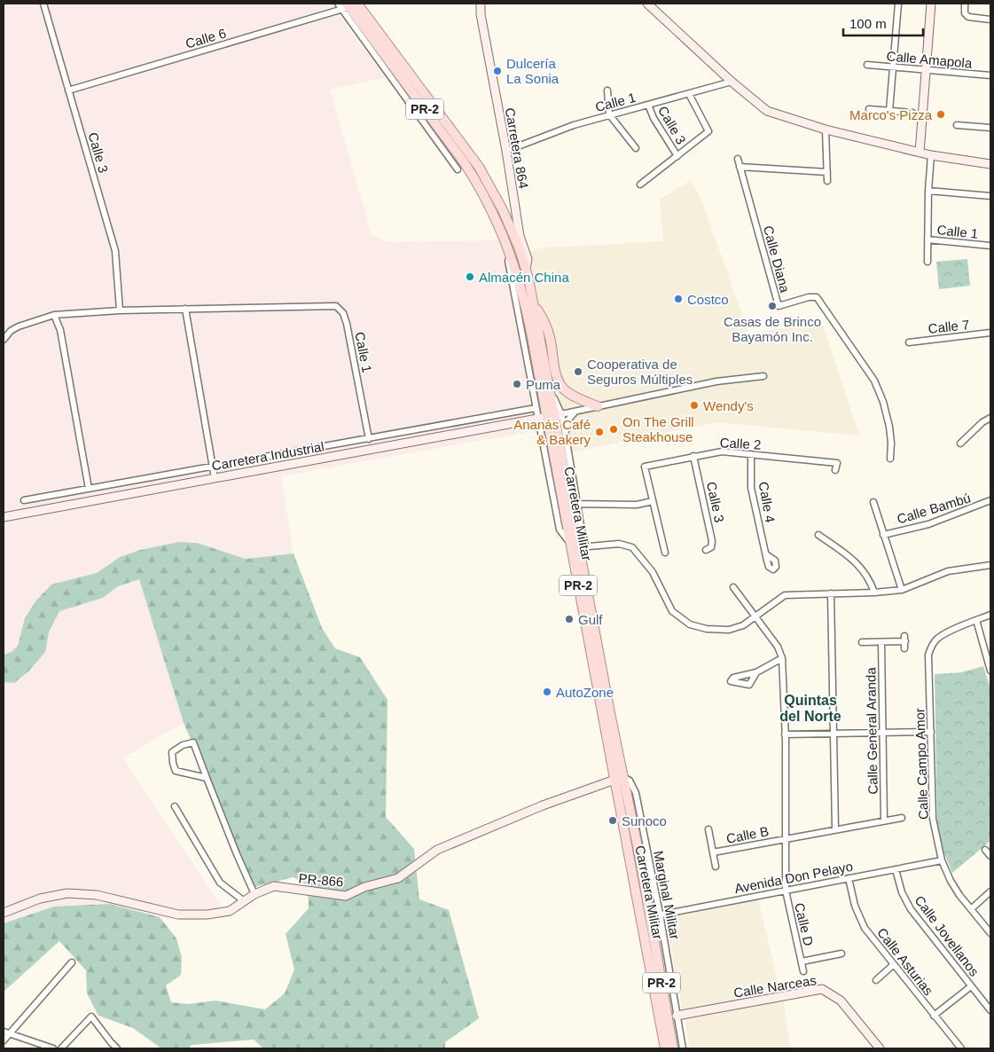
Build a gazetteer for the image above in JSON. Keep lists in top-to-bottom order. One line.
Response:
{"streets":{"main road":["PR-2","Carretera Militar"],"street":["Calle 6","Calle Amapola","Calle 1","Calle 3","Carretera 864","Calle Diana","Calle 7","Calle 2","Carretera Industrial","Calle 4","Calle Bambú","Calle General Aranda","Calle Campo Amor","Calle B","Avenida Don Pelayo","PR-866","Marginal Militar","Calle D","Calle Jovellanos","Calle Asturias","Calle Narceas"]},"crossings":[["Calle 6","Calle 3"],["Calle 6","Carretera Militar"],["Calle 1","Calle 3"],["Calle 1","Carretera 864"],["Calle 3","Calle 2"],["Carretera 864","Carretera Militar"],["Calle 2","Calle 4"],["Carretera Industrial","Carretera Militar"],["Carretera Militar","Avenida Don Pelayo"],["Carretera Militar","PR-866"],["Carretera Militar","Marginal Militar"],["Calle General Aranda","Calle B"],["Calle Campo Amor","Avenida Don Pelayo"],["Calle B","Calle D"],["Avenida Don Pelayo","Marginal Militar"],["Avenida Don Pelayo","Calle D"],["Avenida Don Pelayo","Calle Jovellanos"],["Avenida Don Pelayo","Calle Asturias"],["PR-866","Marginal Militar"],["Marginal Militar","Calle Narceas"]],"districts":["Quintas del Norte"],"places":["Dulcería La Sonia","Marco's Pizza","Almacén China","Costco","Casas de Brinco Bayamón Inc.","Cooperativa de Seguros Múltiples","Puma","Wendy's","On The Grill Steakhouse","Ananás Café & Bakery","Gulf","AutoZone","Sunoco"],"scale_bar":"100 m"}
